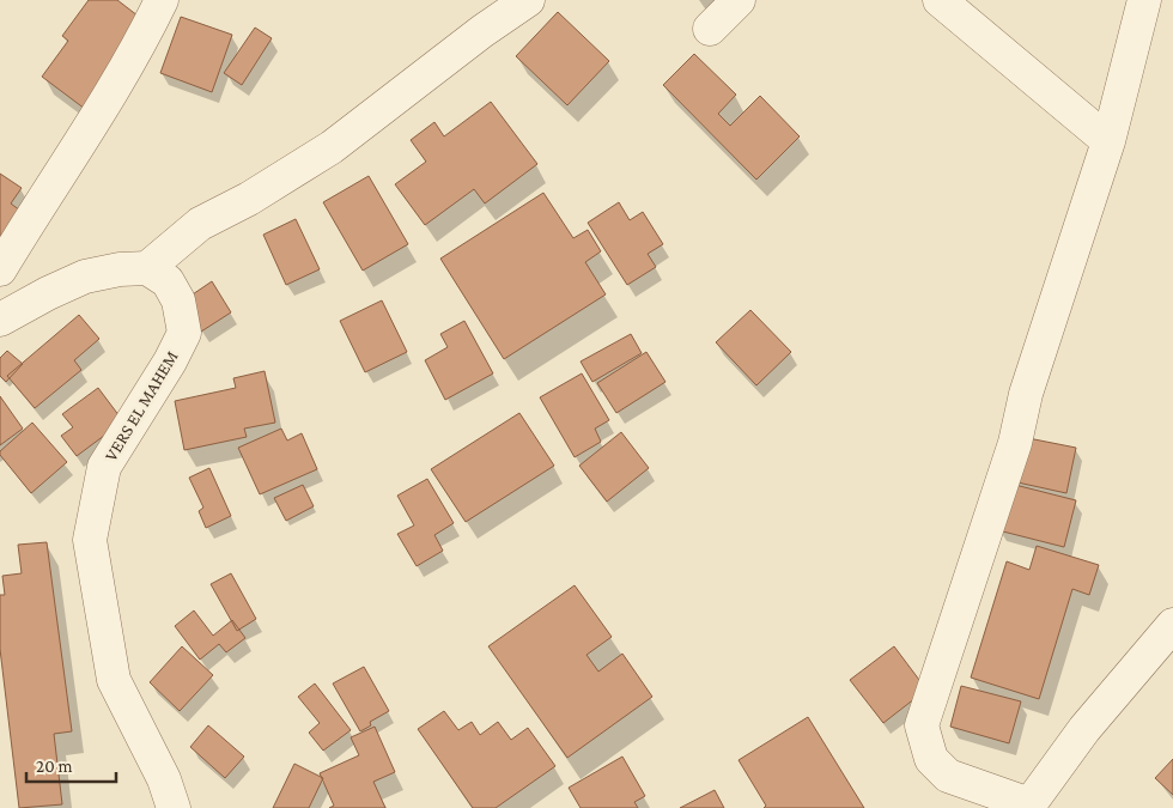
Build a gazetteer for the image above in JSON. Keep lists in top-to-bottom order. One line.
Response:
{"streets":{"street":["VERS EL MAHEM"]},"scale_bar":"20 m"}
